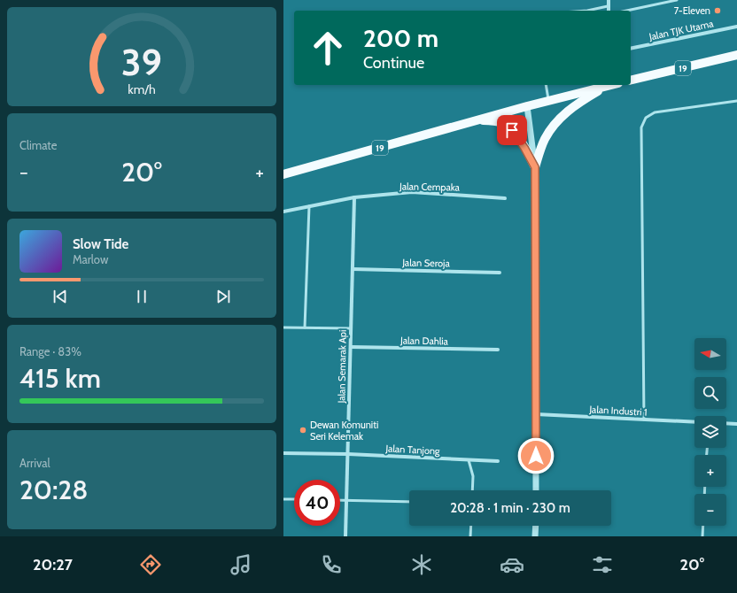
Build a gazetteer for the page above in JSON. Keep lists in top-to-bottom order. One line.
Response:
{"streets":{"main road":["19"],"street":["Jalan TJK Utama","Jalan Cempaka","Jalan Seroja","Jalan Dahlia","Jalan Semarak Api","Jalan Industri 1","Jalan Tanjong"]},"crossings":[["Jalan Cempaka","Jalan Semarak Api"],["Jalan Seroja","Jalan Semarak Api"],["Jalan Dahlia","Jalan Semarak Api"],["Jalan Semarak Api","Jalan Tanjong"]],"places":["7-Eleven","Dewan Komuniti Seri Kelemak"],"north":"left","page":{"turn":["200 m","Continue"],"tile":["Climate",["Range · 83%","415 km"],["Arrival","20:28"]],"heat":["−","20°","+"],"song":["Slow Tide","Marlow"],"map_buttons":["+","−"],"limit":"40","trip":"20:28 · 1 min · 230 m","tabs":["20:27","20°"],"gauge":["39","km/h"]}}
